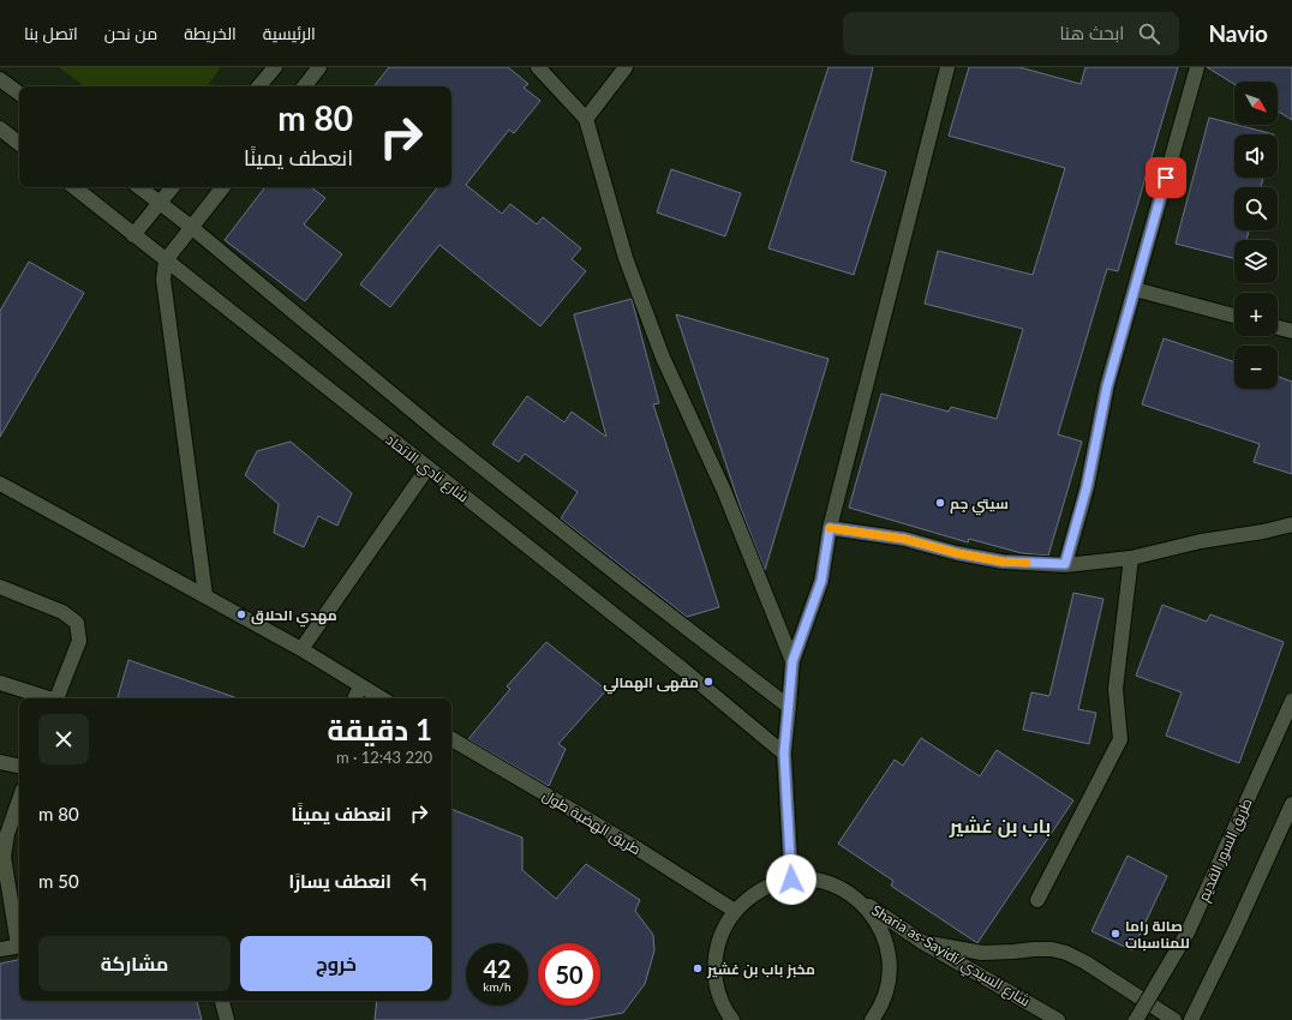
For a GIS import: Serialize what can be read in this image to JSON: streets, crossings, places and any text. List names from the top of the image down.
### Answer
{
  "streets": {
    "street": [
      "شارع نادي الاتحاد",
      "طريق الهضبة طول",
      "طريق السور القديم",
      "Sharia as-Sayidi/شارع السيدي"
    ]
  },
  "districts": ["باب بن غشير"],
  "places": [
    "سيتي جِم",
    "مهدي الحلاق",
    "مقهى الهمالي",
    "صالة راما للمناسبات",
    "مخبز باب بن غشير"
  ],
  "north": "bottom right",
  "page": {
    "header": "Navio",
    "search": "ابحث هنا",
    "nav": [
      "الرئيسية",
      "الخريطة",
      "من نحن",
      "اتصل بنا"
    ],
    "map_buttons": ["+", "−"],
    "turn": ["80 m", "انعطف يمينًا"],
    "heading": ["1 دقيقة", "220 m · 12:43"],
    "list": [
      {
        "name": "انعطف يمينًا",
        "value": "80 m"
      },
      {
        "name": "انعطف يسارًا",
        "value": "50 m"
      }
    ],
    "buttons": ["خروج", "مشاركة"],
    "speed": "42 km/h",
    "limit": "50"
  }
}
